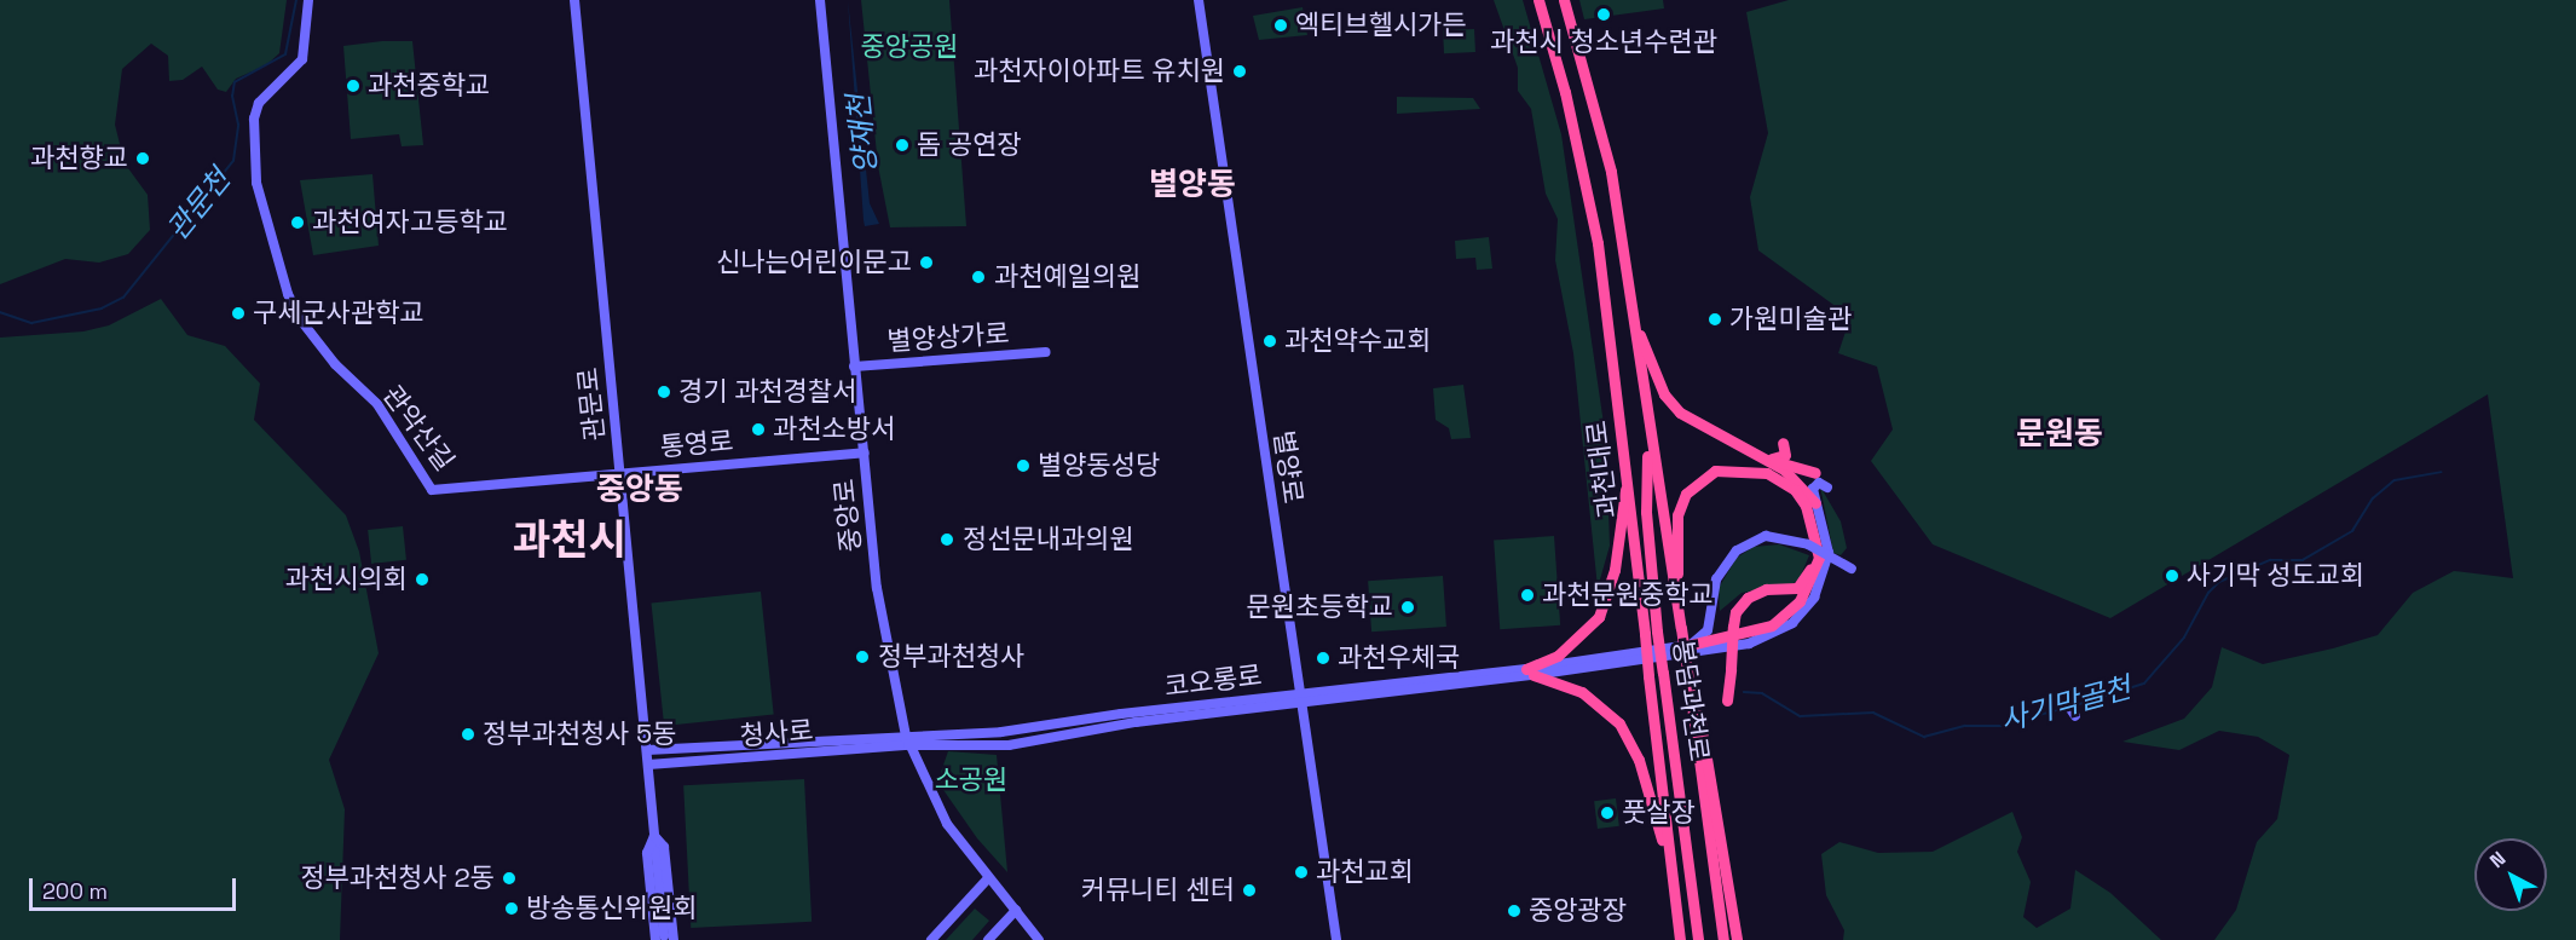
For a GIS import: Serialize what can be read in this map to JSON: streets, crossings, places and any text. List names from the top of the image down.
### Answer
{
  "streets": {
    "highway": ["과천대로", "봉담과천로"],
    "street": [
      "별양상가로",
      "관문로",
      "관악산길",
      "통영로",
      "별양로",
      "중앙로",
      "코오롱로",
      "청사로"
    ]
  },
  "crossings": [
    ["별양상가로", "중앙로"],
    ["관문로", "관악산길"],
    ["관문로", "통영로"],
    ["관문로", "청사로"],
    ["관악산길", "통영로"],
    ["통영로", "중앙로"],
    ["별양로", "코오롱로"],
    ["과천대로", "봉담과천로"],
    ["중앙로", "코오롱로"],
    ["중앙로", "청사로"],
    ["코오롱로", "청사로"]
  ],
  "districts": [
    "별양동",
    "문원동",
    "중앙동",
    "과천시"
  ],
  "water": ["양재천", "관문천", "사기막골천"],
  "parks": ["중앙공원", "소공원"],
  "places": [
    "과천시 청소년수련관",
    "엑티브헬시가든",
    "과천자이아파트 유치원",
    "과천중학교",
    "돔 공연장",
    "과천향교",
    "과천여자고등학교",
    "신나는어린이문고",
    "과천예일의원",
    "구세군사관학교",
    "가원미술관",
    "과천약수교회",
    "경기 과천경찰서",
    "과천소방서",
    "별양동성당",
    "정선문내과의원",
    "사기막 성도교회",
    "과천시의회",
    "과천문원중학교",
    "문원초등학교",
    "정부과천청사",
    "과천우체국",
    "정부과천청사 5동",
    "풋살장",
    "과천교회",
    "정부과천청사 2동",
    "커뮤니티 센터",
    "방송통신위원회",
    "중앙광장"
  ],
  "scale_bar": "200 m",
  "north": "top left"
}
